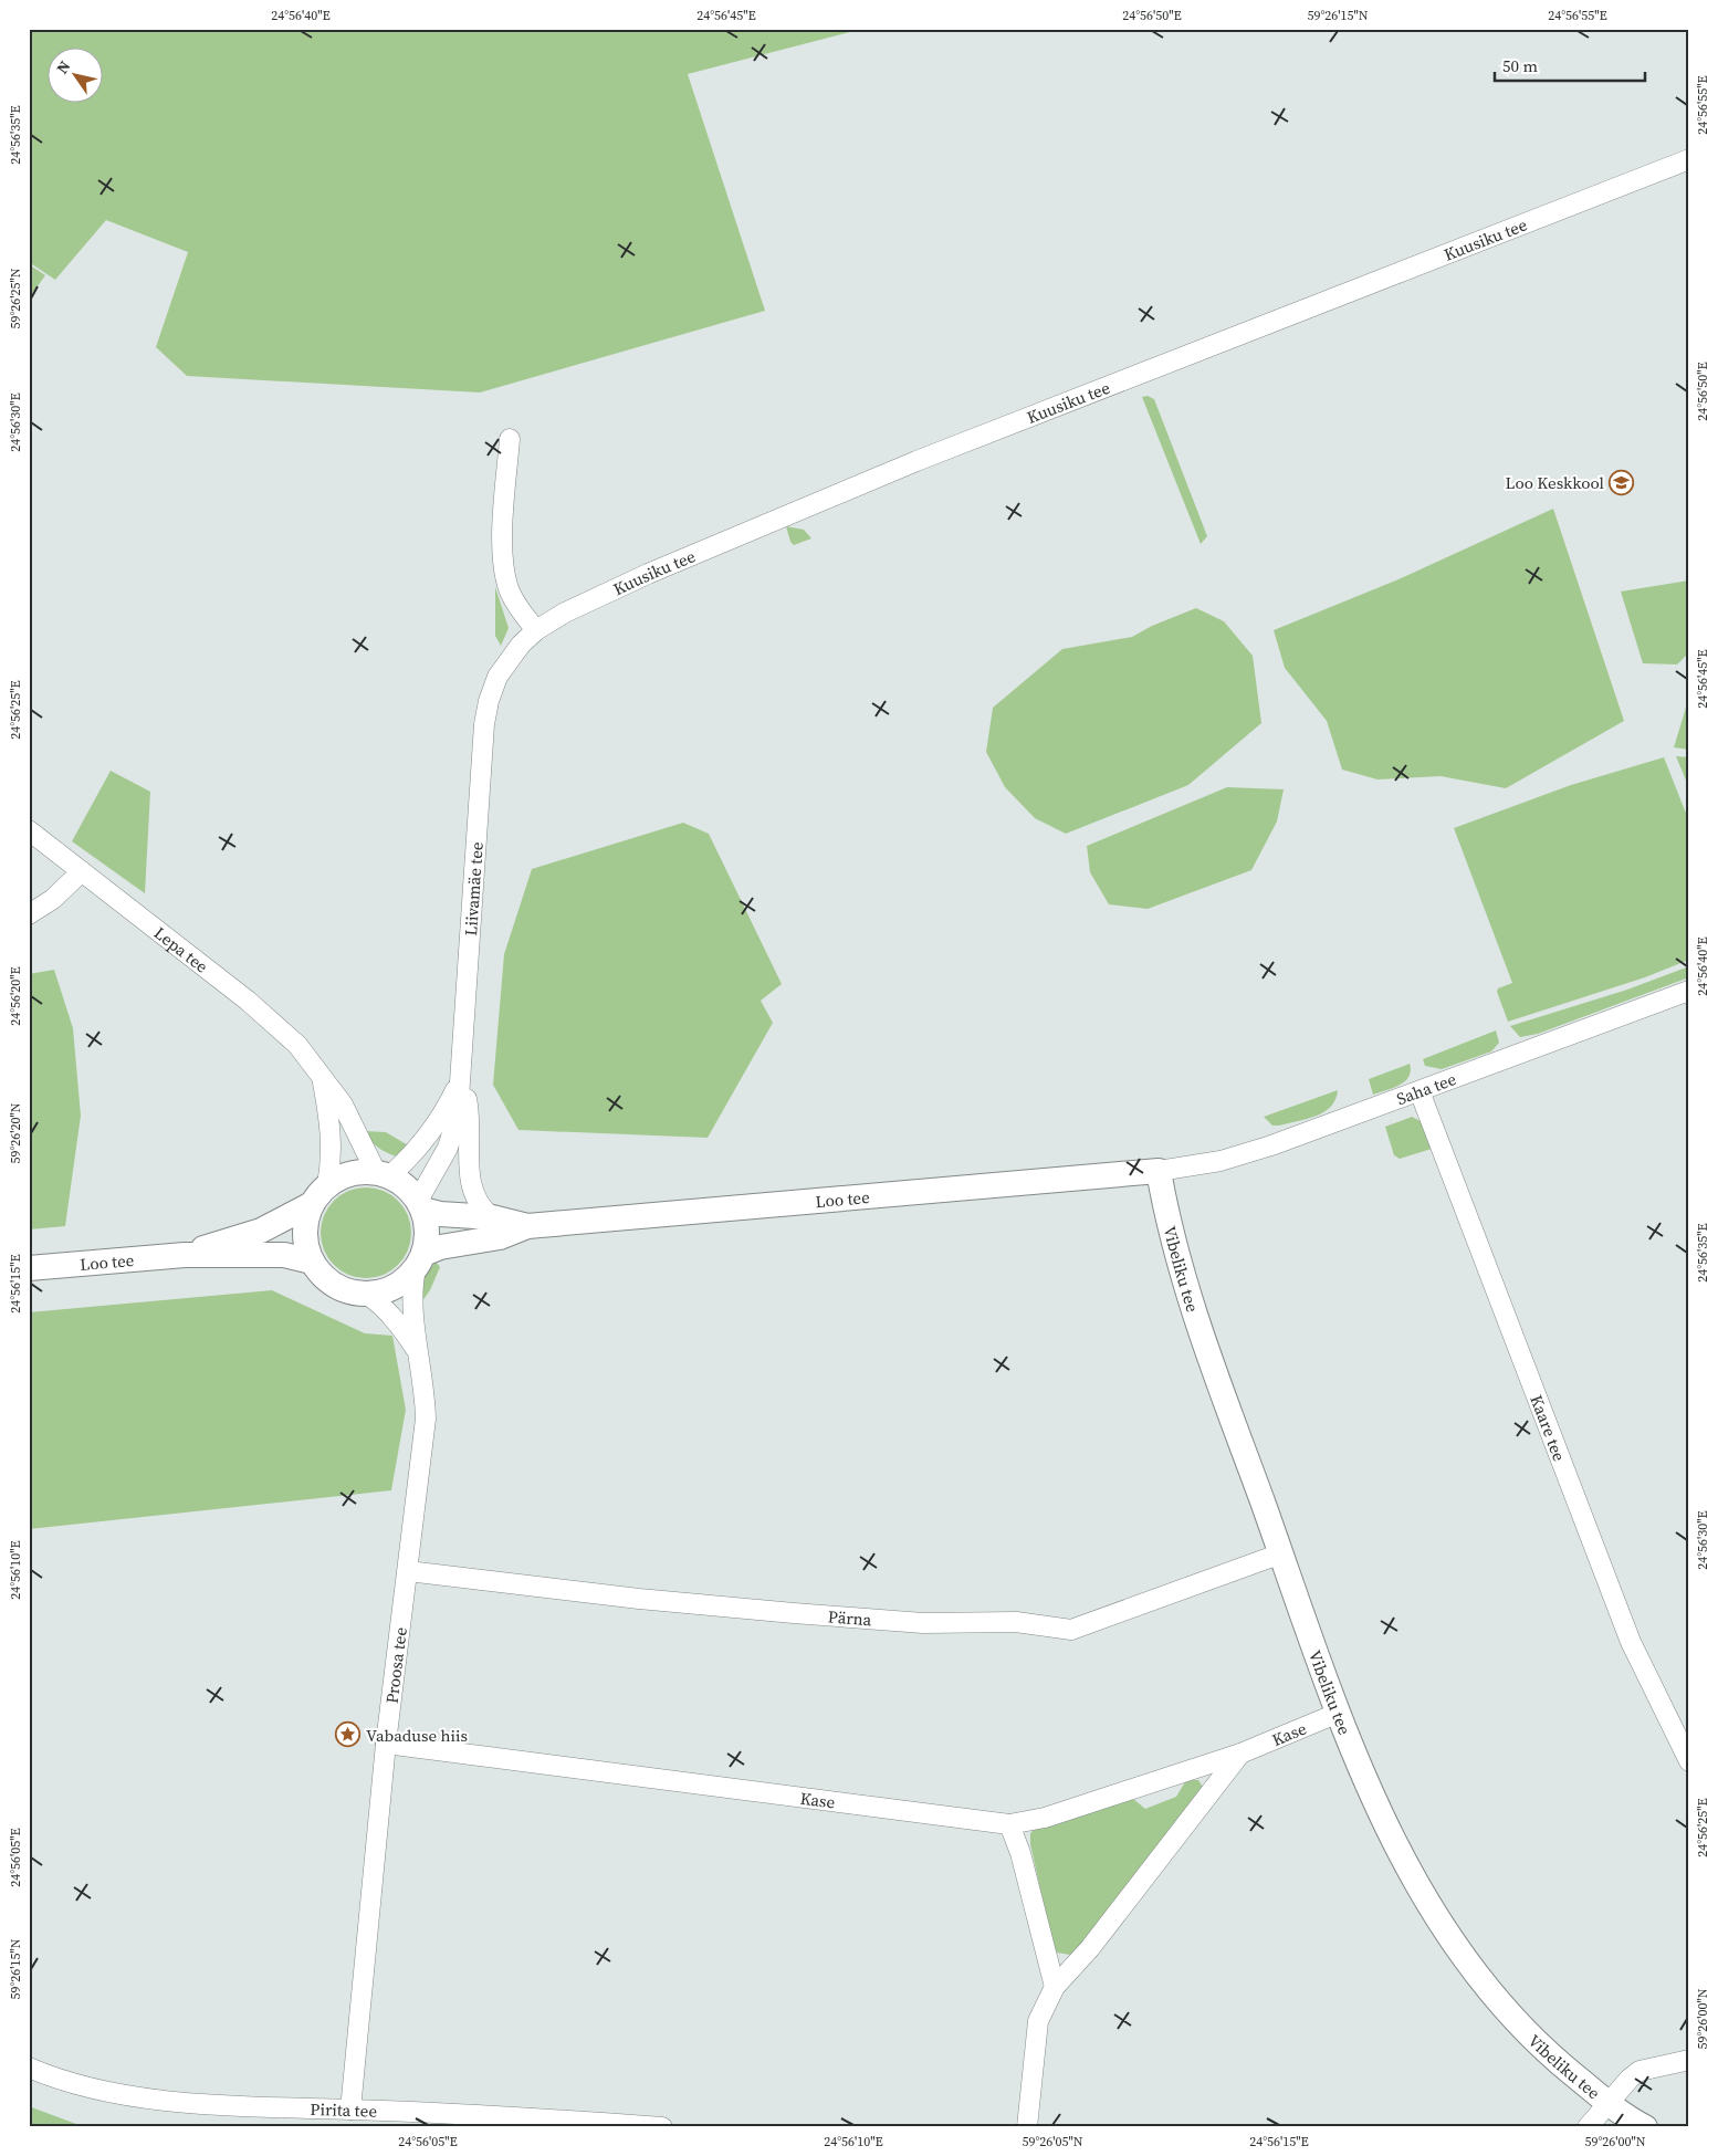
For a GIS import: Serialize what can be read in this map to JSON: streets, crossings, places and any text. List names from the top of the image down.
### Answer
{
  "streets": {
    "street": [
      "Kuusiku tee",
      "Liivamäe tee",
      "Lepa tee",
      "Saha tee",
      "Loo tee",
      "Vibeliku tee",
      "Kaare tee",
      "Pärna",
      "Proosa tee",
      "Kase",
      "Pirita tee"
    ]
  },
  "crossings": [
    ["Kuusiku tee", "Liivamäe tee"],
    ["Liivamäe tee", "Lepa tee"],
    ["Liivamäe tee", "Loo tee"],
    ["Liivamäe tee", "Proosa tee"],
    ["Lepa tee", "Loo tee"],
    ["Lepa tee", "Proosa tee"],
    ["Saha tee", "Loo tee"],
    ["Saha tee", "Vibeliku tee"],
    ["Saha tee", "Kaare tee"],
    ["Loo tee", "Vibeliku tee"],
    ["Loo tee", "Proosa tee"],
    ["Vibeliku tee", "Pärna"],
    ["Vibeliku tee", "Kase"],
    ["Pärna", "Proosa tee"],
    ["Proosa tee", "Kase"],
    ["Proosa tee", "Pirita tee"]
  ],
  "places": {
    "school or university": ["Loo Keskkool"],
    "place": ["Vabaduse hiis"]
  },
  "scale_bar": "50 m",
  "north": "top left",
  "coordinates": [
    "24°56'40\"E",
    "24°56'45\"E",
    "24°56'50\"E",
    "59°26'15\"N",
    "24°56'55\"E",
    "24°56'35\"E",
    "59°26'25\"N",
    "24°56'30\"E",
    "24°56'25\"E",
    "24°56'20\"E",
    "59°26'20\"N",
    "24°56'15\"E",
    "24°56'10\"E",
    "24°56'05\"E",
    "59°26'00\"N",
    "59°26'05\"N"
  ]
}
